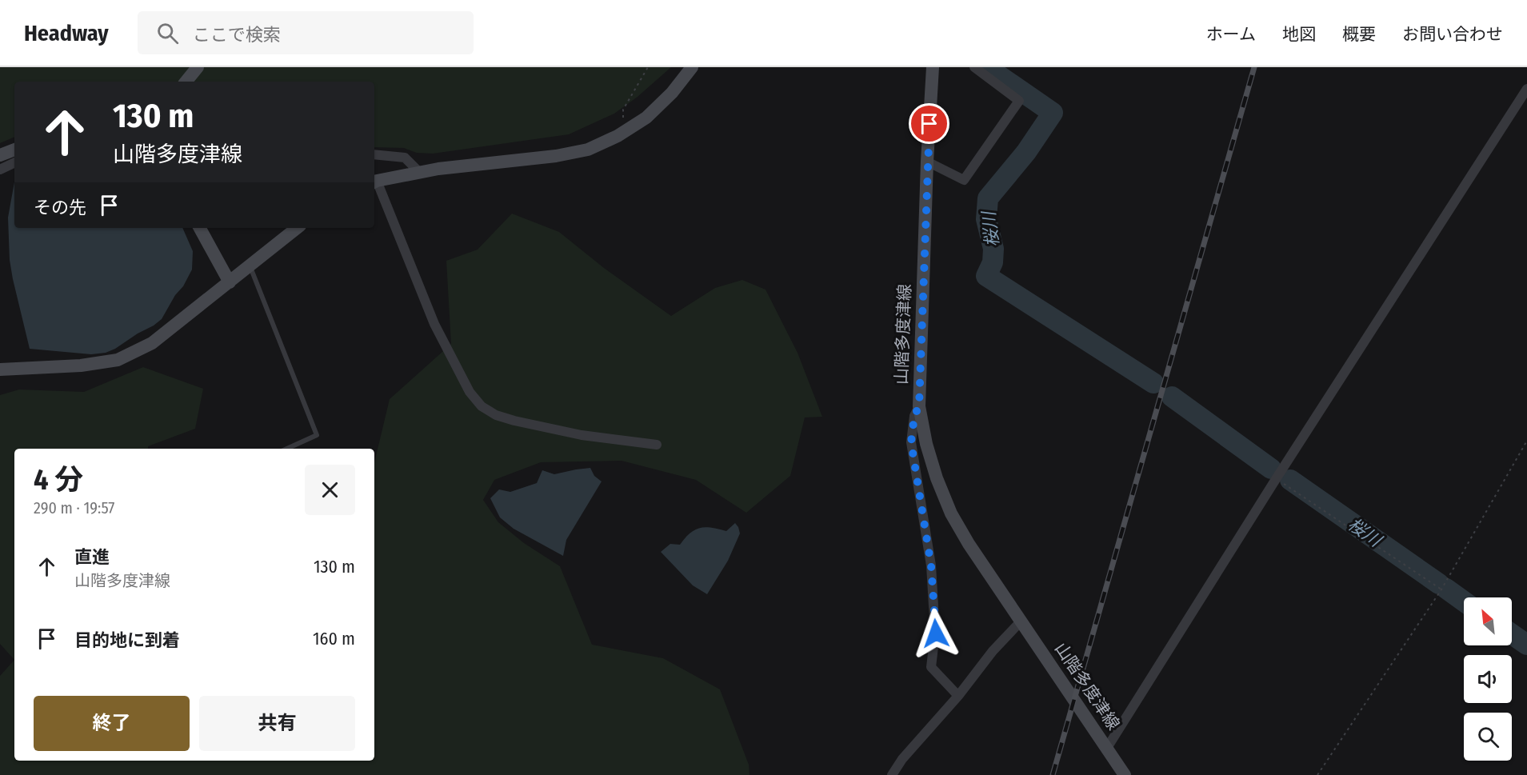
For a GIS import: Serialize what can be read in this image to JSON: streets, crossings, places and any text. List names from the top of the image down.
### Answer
{
  "streets": {
    "street": ["山階多度津線"]
  },
  "water": ["桜川"],
  "north": "top left",
  "page": {
    "header": "Headway",
    "search": "ここで検索",
    "nav": [
      "ホーム",
      "地図",
      "概要",
      "お問い合わせ"
    ],
    "turn": ["130 m", "山階多度津線"],
    "then": "その先",
    "heading": ["4 分", "290 m · 19:57"],
    "list": [
      {
        "name": "直進",
        "note": "山階多度津線",
        "value": "130 m"
      },
      {
        "name": "目的地に到着",
        "value": "160 m"
      }
    ],
    "buttons": ["終了", "共有"]
  }
}
